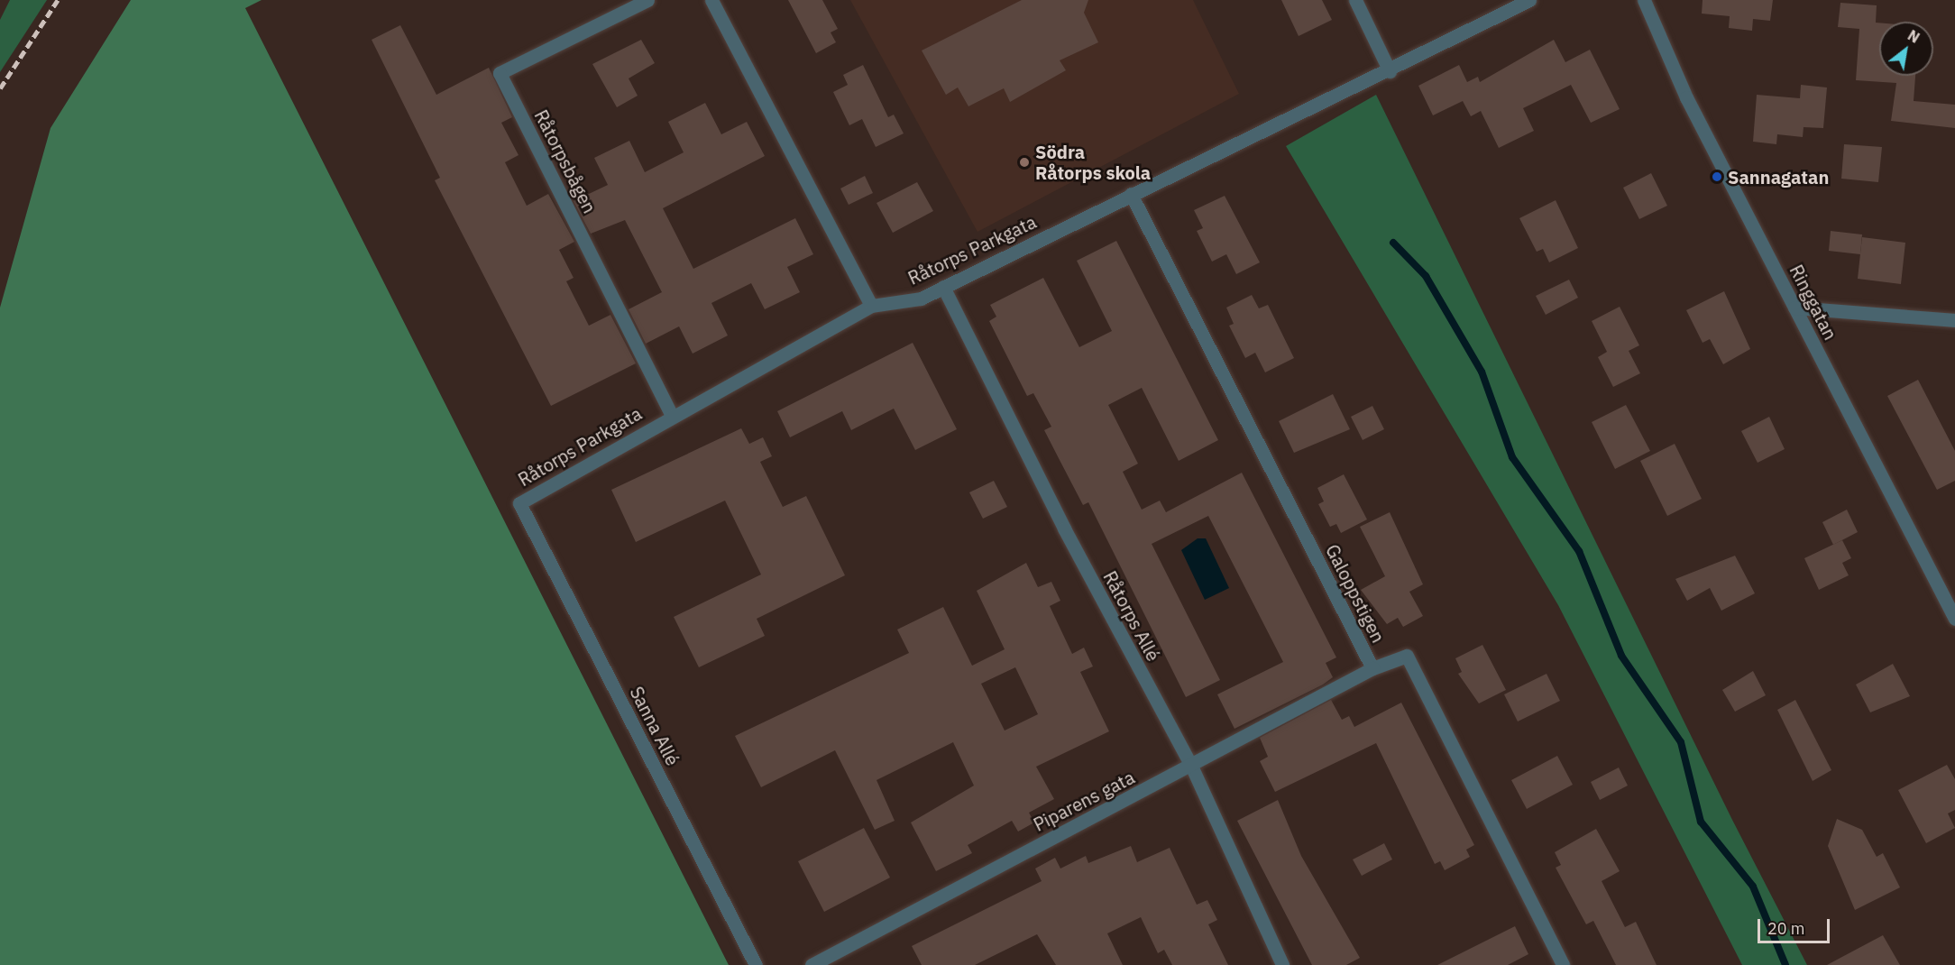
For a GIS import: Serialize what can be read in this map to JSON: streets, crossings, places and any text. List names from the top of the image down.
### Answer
{
  "streets": {
    "street": [
      "Råtorpsbågen",
      "Råtorps Parkgata",
      "Ringgatan",
      "Galoppstigen",
      "Råtorps Allé",
      "Sanna Allé",
      "Piparens gata"
    ]
  },
  "crossings": [
    ["Råtorpsbågen", "Råtorps Parkgata"],
    ["Råtorps Parkgata", "Galoppstigen"],
    ["Råtorps Parkgata", "Råtorps Allé"],
    ["Råtorps Parkgata", "Sanna Allé"],
    ["Galoppstigen", "Piparens gata"],
    ["Råtorps Allé", "Piparens gata"]
  ],
  "places": ["Södra Råtorps skola", "Sannagatan"],
  "scale_bar": "20 m",
  "north": "top right"
}
